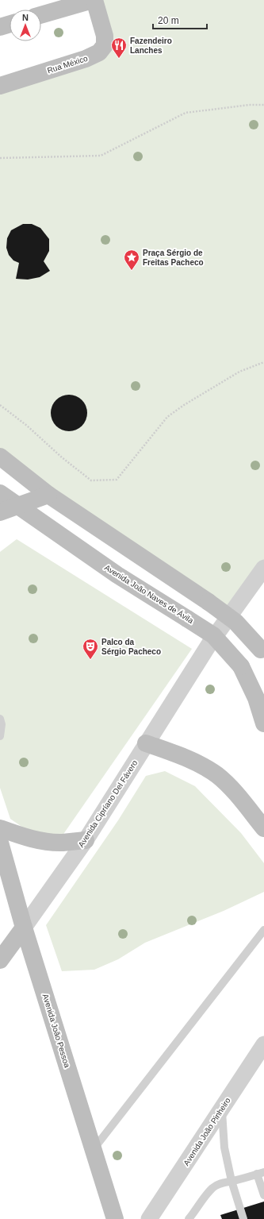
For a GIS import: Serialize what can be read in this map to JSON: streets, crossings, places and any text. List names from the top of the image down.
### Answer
{
  "streets": {
    "main road": [
      "Rua México",
      "Avenida João Naves de Ávila",
      "Avenida Cipríano Del Fávero",
      "Avenida João Pessoa"
    ],
    "street": ["Avenida João Pinheiro"]
  },
  "crossings": [
    ["Avenida Cipríano Del Fávero", "Avenida João Pessoa"]
  ],
  "places": {
    "restaurant": ["Fazendeiro Lanches"],
    "place": ["Praça Sérgio de Freitas Pacheco"],
    "theatre": ["Palco da Sérgio Pacheco"]
  },
  "scale_bar": "20 m",
  "north": "top"
}
